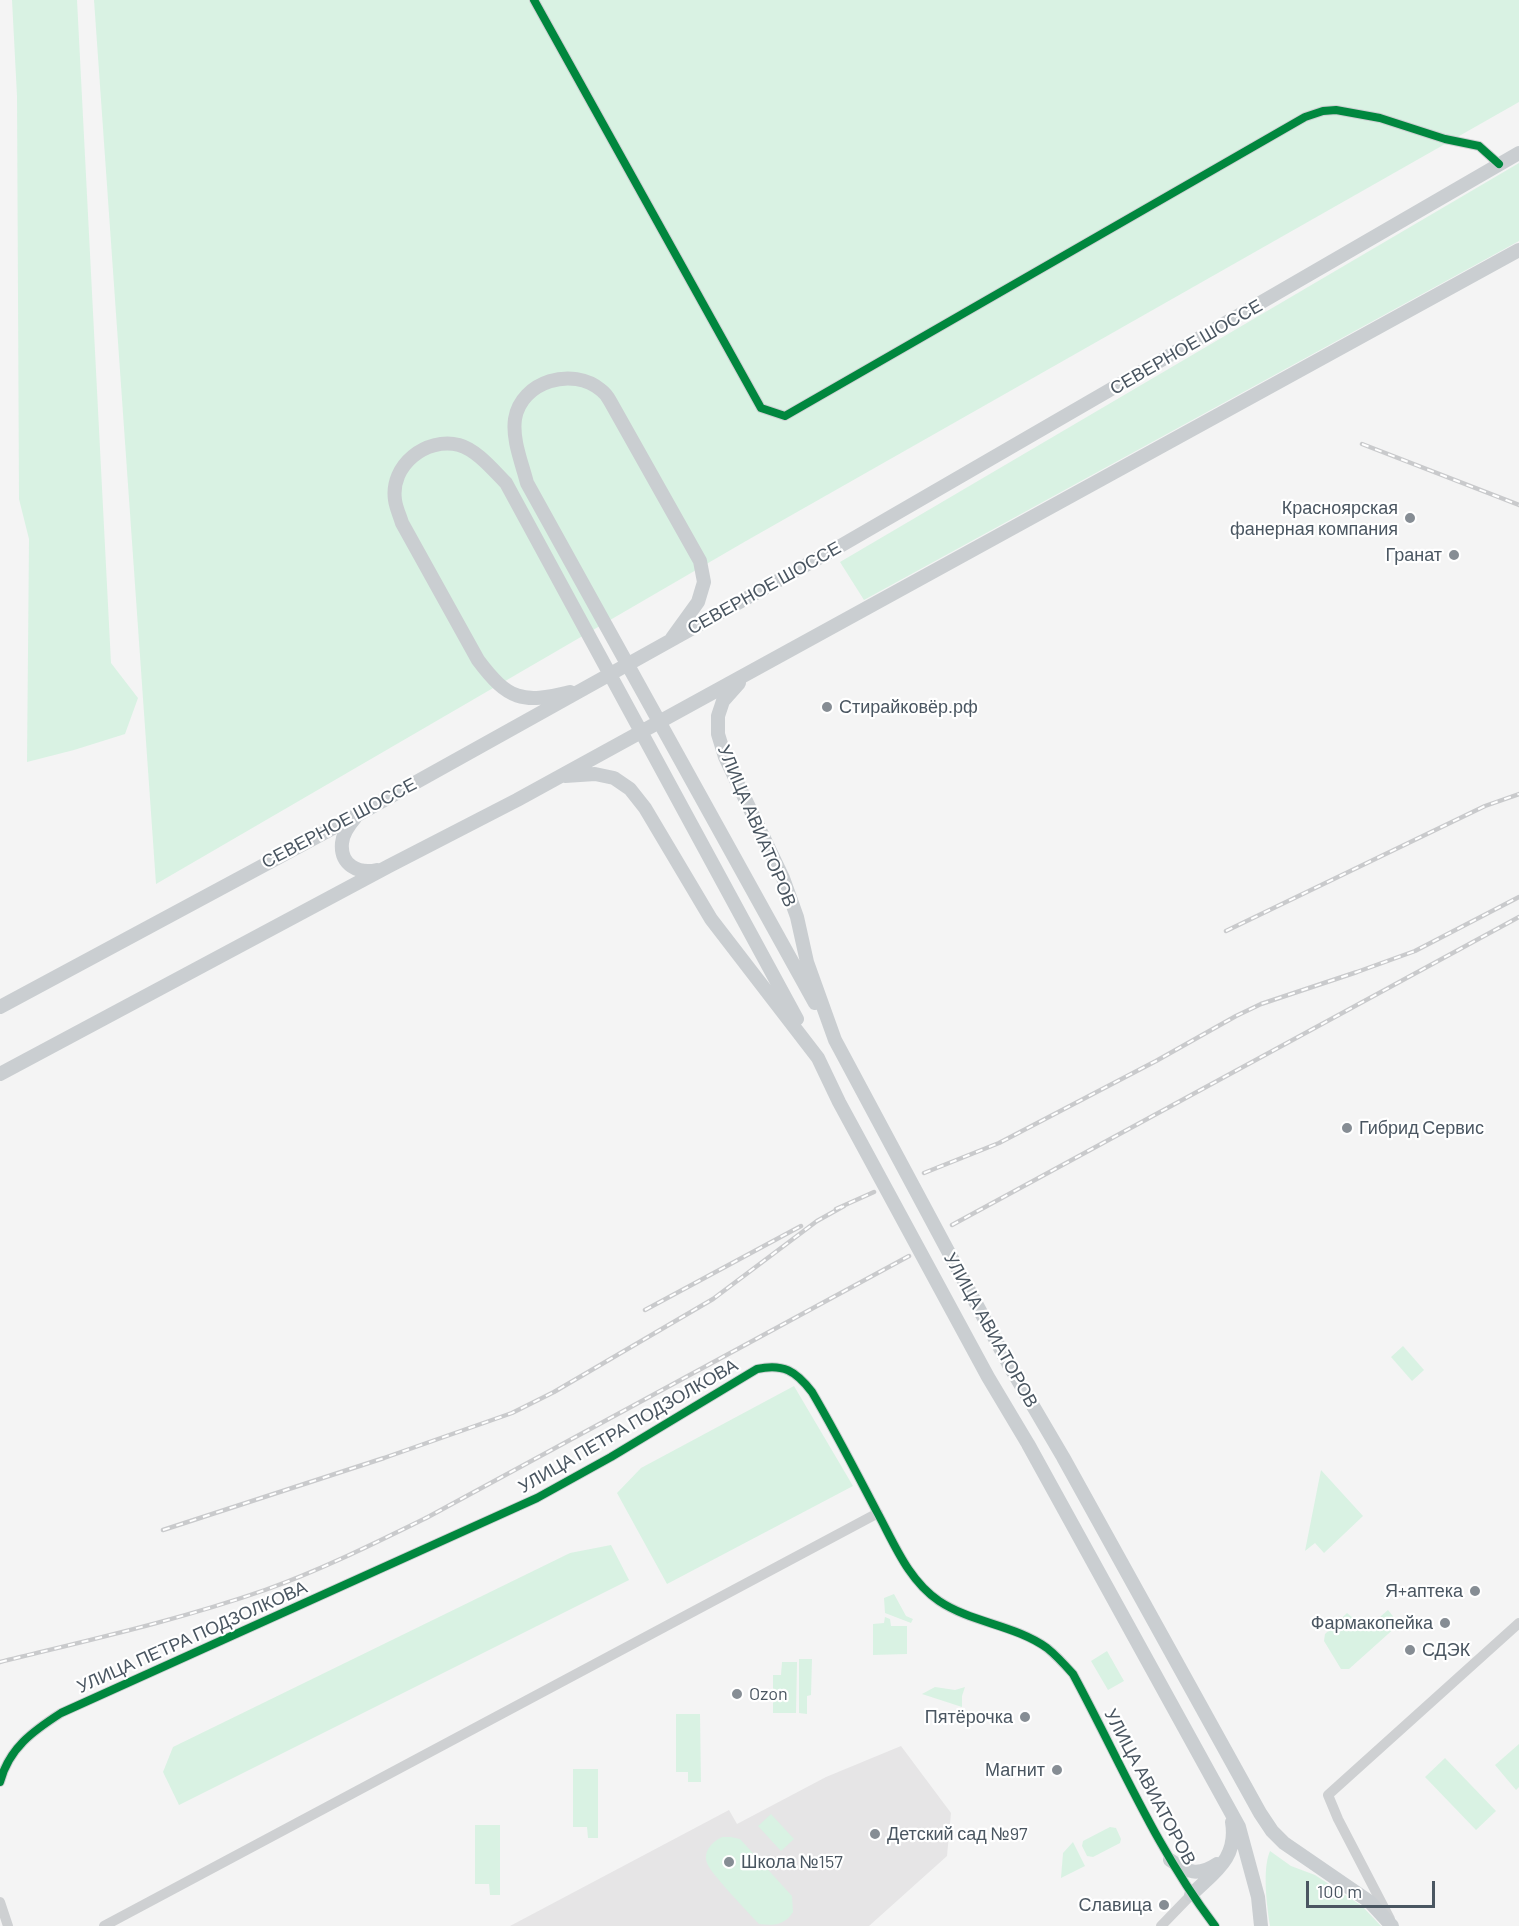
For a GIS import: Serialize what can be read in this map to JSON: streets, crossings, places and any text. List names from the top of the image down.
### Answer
{
  "streets": {
    "main road": ["СЕВЕРНОЕ ШОССЕ", "УЛИЦА АВИАТОРОВ"],
    "street": ["УЛИЦА ПЕТРА ПОДЗОЛКОВА"]
  },
  "crossings": [
    ["УЛИЦА АВИАТОРОВ", "УЛИЦА ПЕТРА ПОДЗОЛКОВА"]
  ],
  "places": [
    "Красноярская фанерная компания",
    "Гранат",
    "Стирайковёр.рф",
    "Гибрид Сервис",
    "Я+аптека",
    "Фармакопейка",
    "СДЭК",
    "Ozon",
    "Пятёрочка",
    "Магнит",
    "Детский сад №97",
    "Школа №157",
    "Славица"
  ],
  "scale_bar": "100 m"
}
